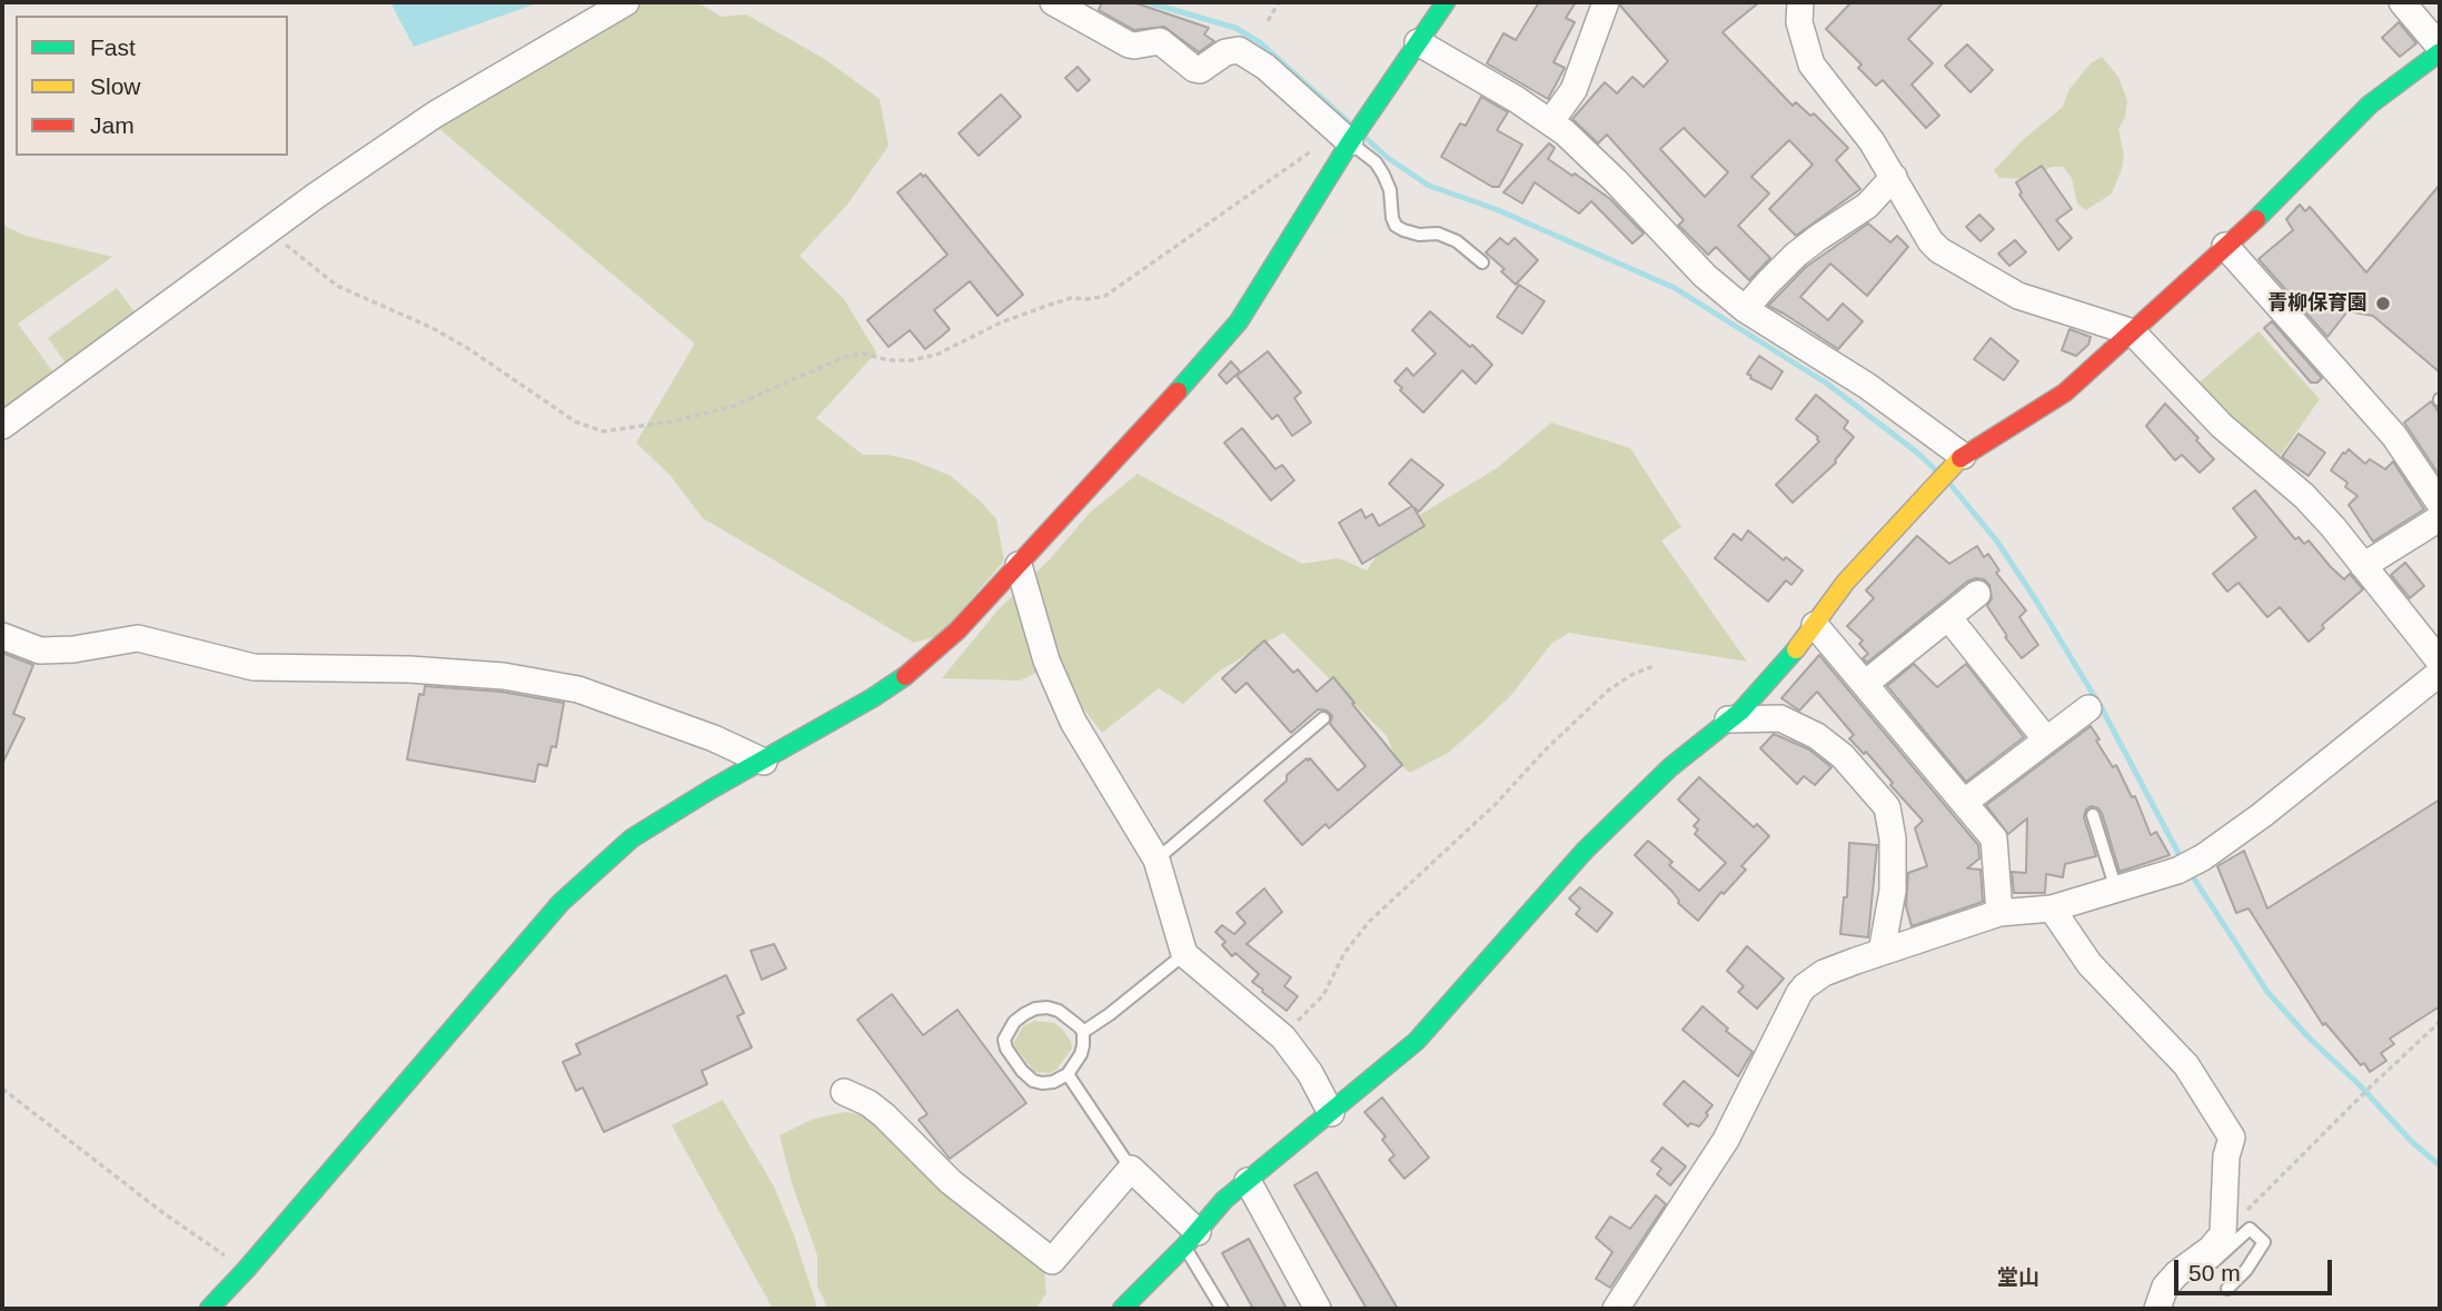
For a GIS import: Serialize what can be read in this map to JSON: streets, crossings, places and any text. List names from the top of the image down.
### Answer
{
  "districts": ["堂山"],
  "places": ["青柳保育園"],
  "legend": ["Fast", "Slow", "Jam"],
  "scale_bar": "50 m"
}
